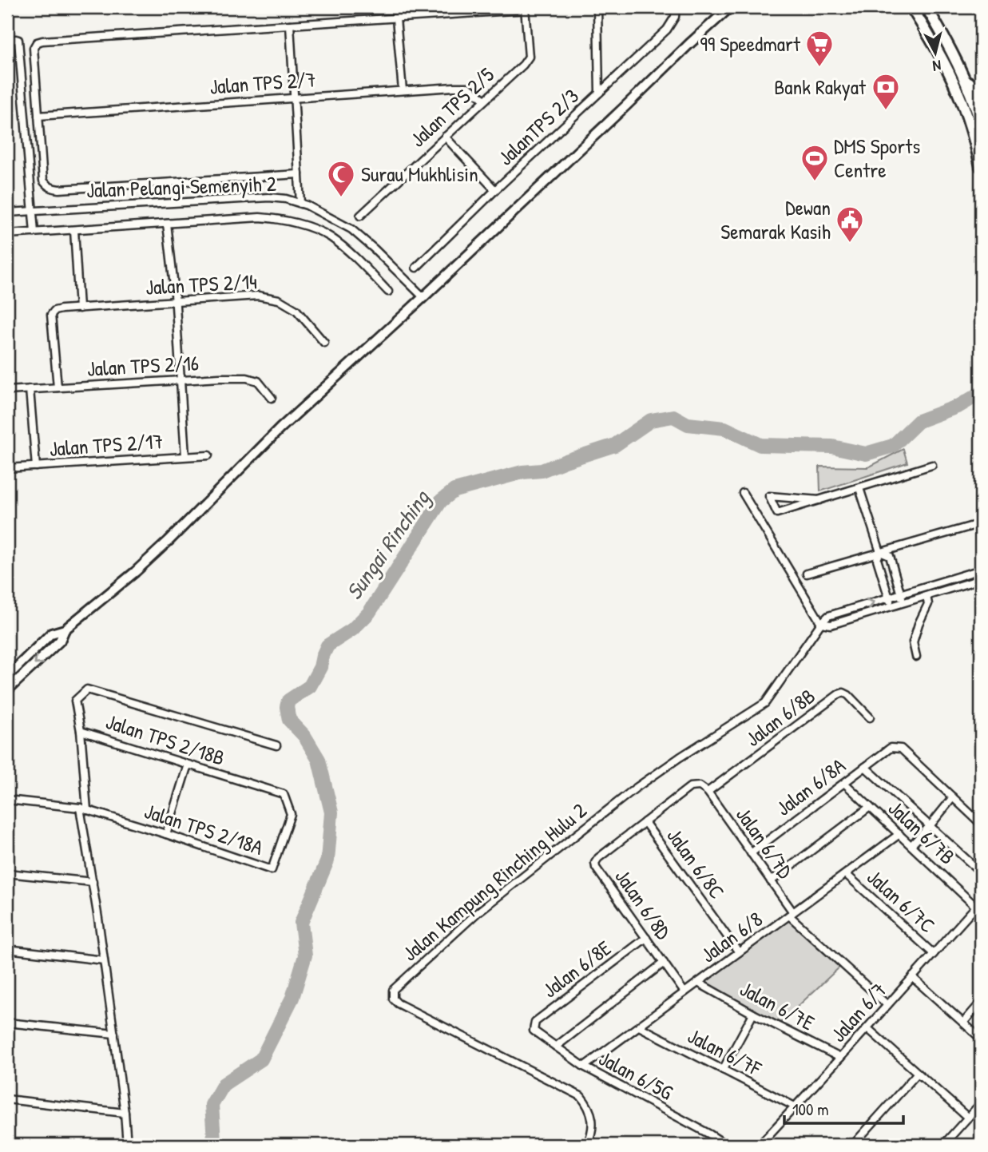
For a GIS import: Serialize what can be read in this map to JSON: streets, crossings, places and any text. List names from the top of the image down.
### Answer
{
  "streets": {
    "street": [
      "Jalan TPS 2/7",
      "Jalan TPS 2/5",
      "JalanTPS 2/3",
      "Jalan Pelangi Semenyih 2",
      "Jalan TPS 2/14",
      "Jalan TPS 2/16",
      "Jalan TPS 2/17",
      "Jalan 6/8B",
      "Jalan TPS 2/18B",
      "Jalan 6/8A",
      "Jalan TPS 2/18A",
      "Jalan 6/7B",
      "Jalan 6/7D",
      "Jalan 6/8C",
      "Jalan Kampung Rinching Hulu 2",
      "Jalan 6/7C",
      "Jalan 6/8D",
      "Jalan 6/8",
      "Jalan 6/8E",
      "Jalan 6/7E",
      "Jalan 6/7",
      "Jalan 6/7F",
      "Jalan 6/5G"
    ]
  },
  "crossings": [
    ["Jalan TPS 2/7", "Jalan TPS 2/5"],
    ["Jalan TPS 2/14", "Jalan TPS 2/16"],
    ["Jalan 6/8B", "Jalan 6/7D"],
    ["Jalan TPS 2/18B", "Jalan TPS 2/18A"],
    ["Jalan 6/8A", "Jalan 6/7B"],
    ["Jalan 6/8A", "Jalan 6/7D"],
    ["Jalan 6/7B", "Jalan 6/8"],
    ["Jalan 6/7B", "Jalan 6/7"],
    ["Jalan 6/7D", "Jalan 6/8"],
    ["Jalan 6/7D", "Jalan 6/7"],
    ["Jalan 6/8C", "Jalan 6/8D"],
    ["Jalan 6/8C", "Jalan 6/8"],
    ["Jalan 6/7C", "Jalan 6/8"],
    ["Jalan 6/7C", "Jalan 6/7"],
    ["Jalan 6/8D", "Jalan 6/8"],
    ["Jalan 6/8D", "Jalan 6/8E"],
    ["Jalan 6/8", "Jalan 6/7E"],
    ["Jalan 6/8", "Jalan 6/7F"],
    ["Jalan 6/8", "Jalan 6/5G"],
    ["Jalan 6/8E", "Jalan 6/5G"],
    ["Jalan 6/7E", "Jalan 6/7"],
    ["Jalan 6/7", "Jalan 6/7F"]
  ],
  "water": ["Sungai Rinching"],
  "places": {
    "supermarket": ["99 Speedmart"],
    "bank": ["Bank Rakyat"],
    "sports": ["DMS Sports Centre"],
    "mosque": ["Surau Mukhlisin"],
    "public building": ["Dewan Semarak Kasih"]
  },
  "scale_bar": "100 m",
  "north": "bottom"
}
